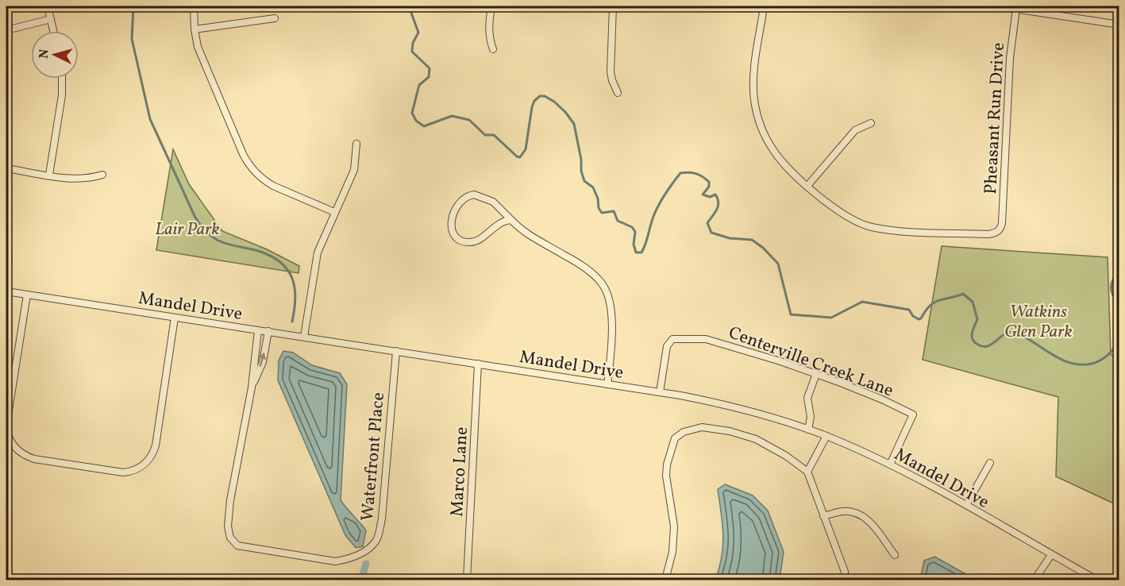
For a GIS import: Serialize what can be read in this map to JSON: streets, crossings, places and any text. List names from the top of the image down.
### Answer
{
  "streets": {
    "street": [
      "Pheasant Run Drive",
      "Mandel Drive",
      "Centerville Creek Lane",
      "Waterfront Place",
      "Marco Lane"
    ]
  },
  "crossings": [
    ["Mandel Drive", "Centerville Creek Lane"],
    ["Mandel Drive", "Waterfront Place"],
    ["Mandel Drive", "Marco Lane"]
  ],
  "parks": ["Lair Park", "Watkins Glen Park"],
  "north": "left"
}
